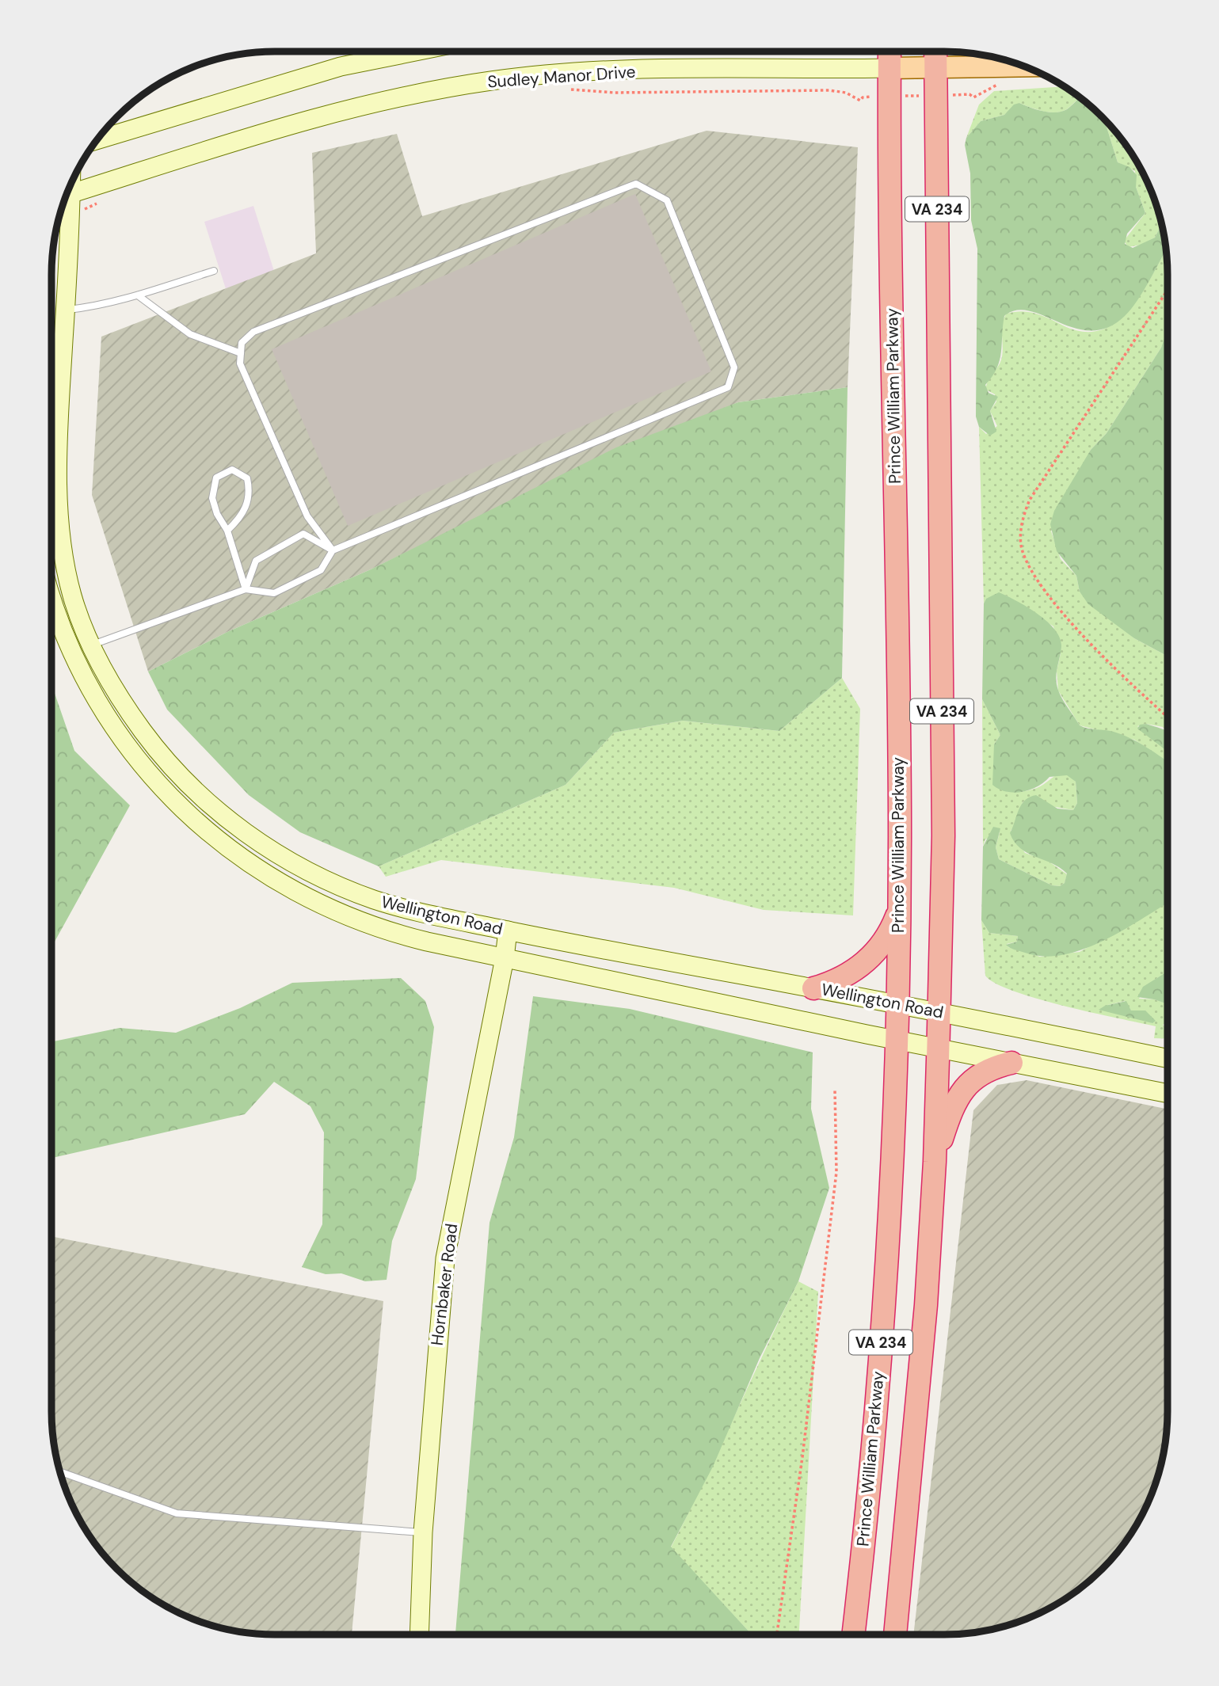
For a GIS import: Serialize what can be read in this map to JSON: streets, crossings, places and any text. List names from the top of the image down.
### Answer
{
  "streets": {
    "highway": ["VA 234", "Prince William Parkway"],
    "main road": ["Sudley Manor Drive", "Wellington Road", "Hornbaker Road"]
  },
  "crossings": [
    ["Sudley Manor Drive", "VA 234"],
    ["Sudley Manor Drive", "Prince William Parkway"],
    ["VA 234", "Wellington Road"],
    ["Prince William Parkway", "Wellington Road"],
    ["Wellington Road", "Hornbaker Road"]
  ]
}
